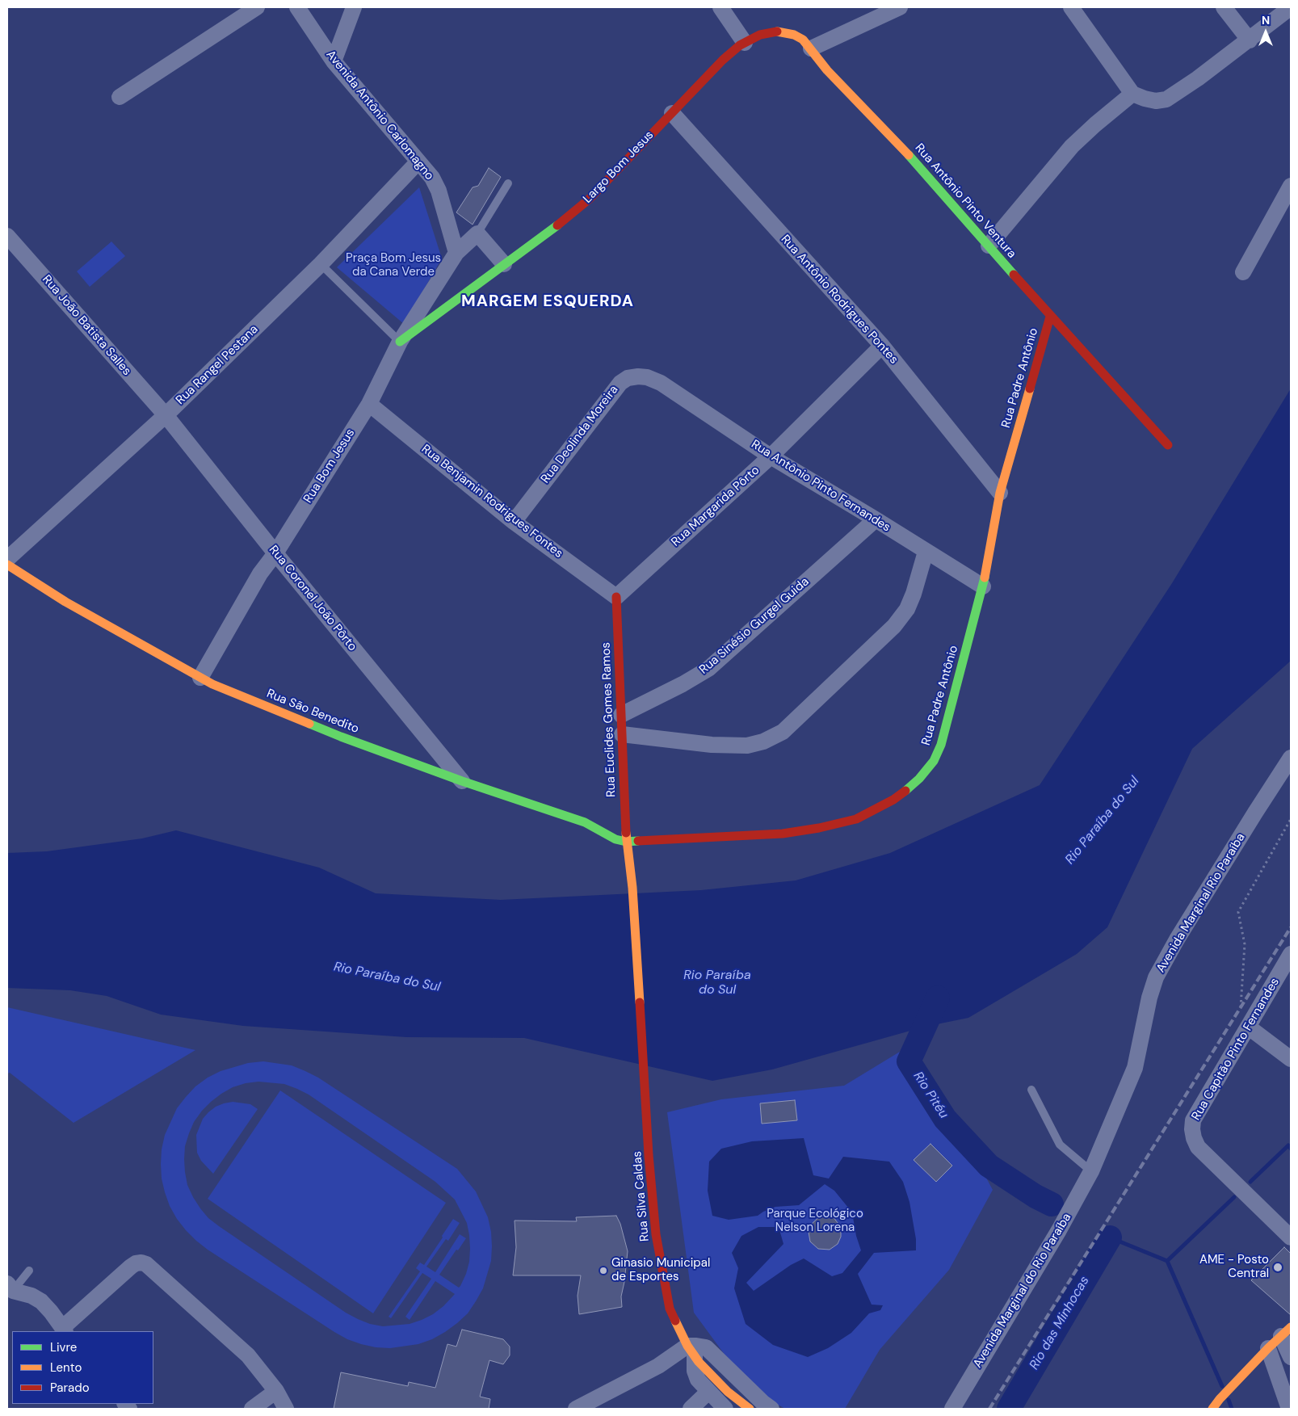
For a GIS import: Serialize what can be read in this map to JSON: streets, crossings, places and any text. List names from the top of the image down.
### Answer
{
  "streets": {
    "street": [
      "Avenida Antônio Carlomagno",
      "Largo Bom Jesus",
      "Rua Antônio Pinto Ventura",
      "Rua Antônio Rodrigues Pontes",
      "Rua João Batista Salles",
      "Rua Rangel Pestana",
      "Rua Padre Antônio",
      "Rua Deolinda Moreira",
      "Rua Bom Jesus",
      "Rua Antônio Pinto Fernandes",
      "Rua Benjamin Rodrigues Fontes",
      "Rua Margarida Pôrto",
      "Rua Coronel João Pôrto",
      "Rua Sinésio Gurgel Guida",
      "Rua São Benedito",
      "Rua Euclides Gomes Ramos",
      "Avenida Marginal Rio Paraíba",
      "Rua Capitão Pinto Fernandes",
      "Rua Silva Caldas",
      "Avenida Marginal do Rio Paraíba"
    ]
  },
  "crossings": [
    ["Avenida Antônio Carlomagno", "Rua Rangel Pestana"],
    ["Avenida Antônio Carlomagno", "Rua Bom Jesus"],
    ["Largo Bom Jesus", "Rua Antônio Pinto Ventura"],
    ["Largo Bom Jesus", "Rua Antônio Rodrigues Pontes"],
    ["Largo Bom Jesus", "Rua Bom Jesus"],
    ["Rua Antônio Pinto Ventura", "Rua Padre Antônio"],
    ["Rua Antônio Rodrigues Pontes", "Rua Padre Antônio"],
    ["Rua Antônio Rodrigues Pontes", "Rua Margarida Pôrto"],
    ["Rua João Batista Salles", "Rua Rangel Pestana"],
    ["Rua João Batista Salles", "Rua Coronel João Pôrto"],
    ["Rua Rangel Pestana", "Rua Coronel João Pôrto"],
    ["Rua Padre Antônio", "Rua Antônio Pinto Fernandes"],
    ["Rua Padre Antônio", "Rua São Benedito"],
    ["Rua Padre Antônio", "Rua Euclides Gomes Ramos"],
    ["Rua Deolinda Moreira", "Rua Antônio Pinto Fernandes"],
    ["Rua Deolinda Moreira", "Rua Benjamin Rodrigues Fontes"],
    ["Rua Bom Jesus", "Rua Benjamin Rodrigues Fontes"],
    ["Rua Bom Jesus", "Rua Coronel João Pôrto"],
    ["Rua Bom Jesus", "Rua São Benedito"],
    ["Rua Antônio Pinto Fernandes", "Rua Margarida Pôrto"],
    ["Rua Antônio Pinto Fernandes", "Rua Sinésio Gurgel Guida"],
    ["Rua Benjamin Rodrigues Fontes", "Rua Margarida Pôrto"],
    ["Rua Benjamin Rodrigues Fontes", "Rua Euclides Gomes Ramos"],
    ["Rua Margarida Pôrto", "Rua Euclides Gomes Ramos"],
    ["Rua Coronel João Pôrto", "Rua São Benedito"],
    ["Rua Sinésio Gurgel Guida", "Rua Euclides Gomes Ramos"],
    ["Rua São Benedito", "Rua Euclides Gomes Ramos"],
    ["Rua Euclides Gomes Ramos", "Rua Silva Caldas"],
    ["Avenida Marginal Rio Paraíba", "Avenida Marginal do Rio Paraíba"]
  ],
  "districts": ["MARGEM ESQUERDA"],
  "water": ["Rio Paraíba do Sul", "Rio Pitéu", "Rio das Minhocas"],
  "parks": ["Praça Bom Jesus da Cana Verde", "Parque Ecológico Nelson Lorena"],
  "places": ["AME - Posto Central", "Ginasio Municipal de Esportes"],
  "legend": ["Livre", "Lento", "Parado"],
  "north": "top"
}
